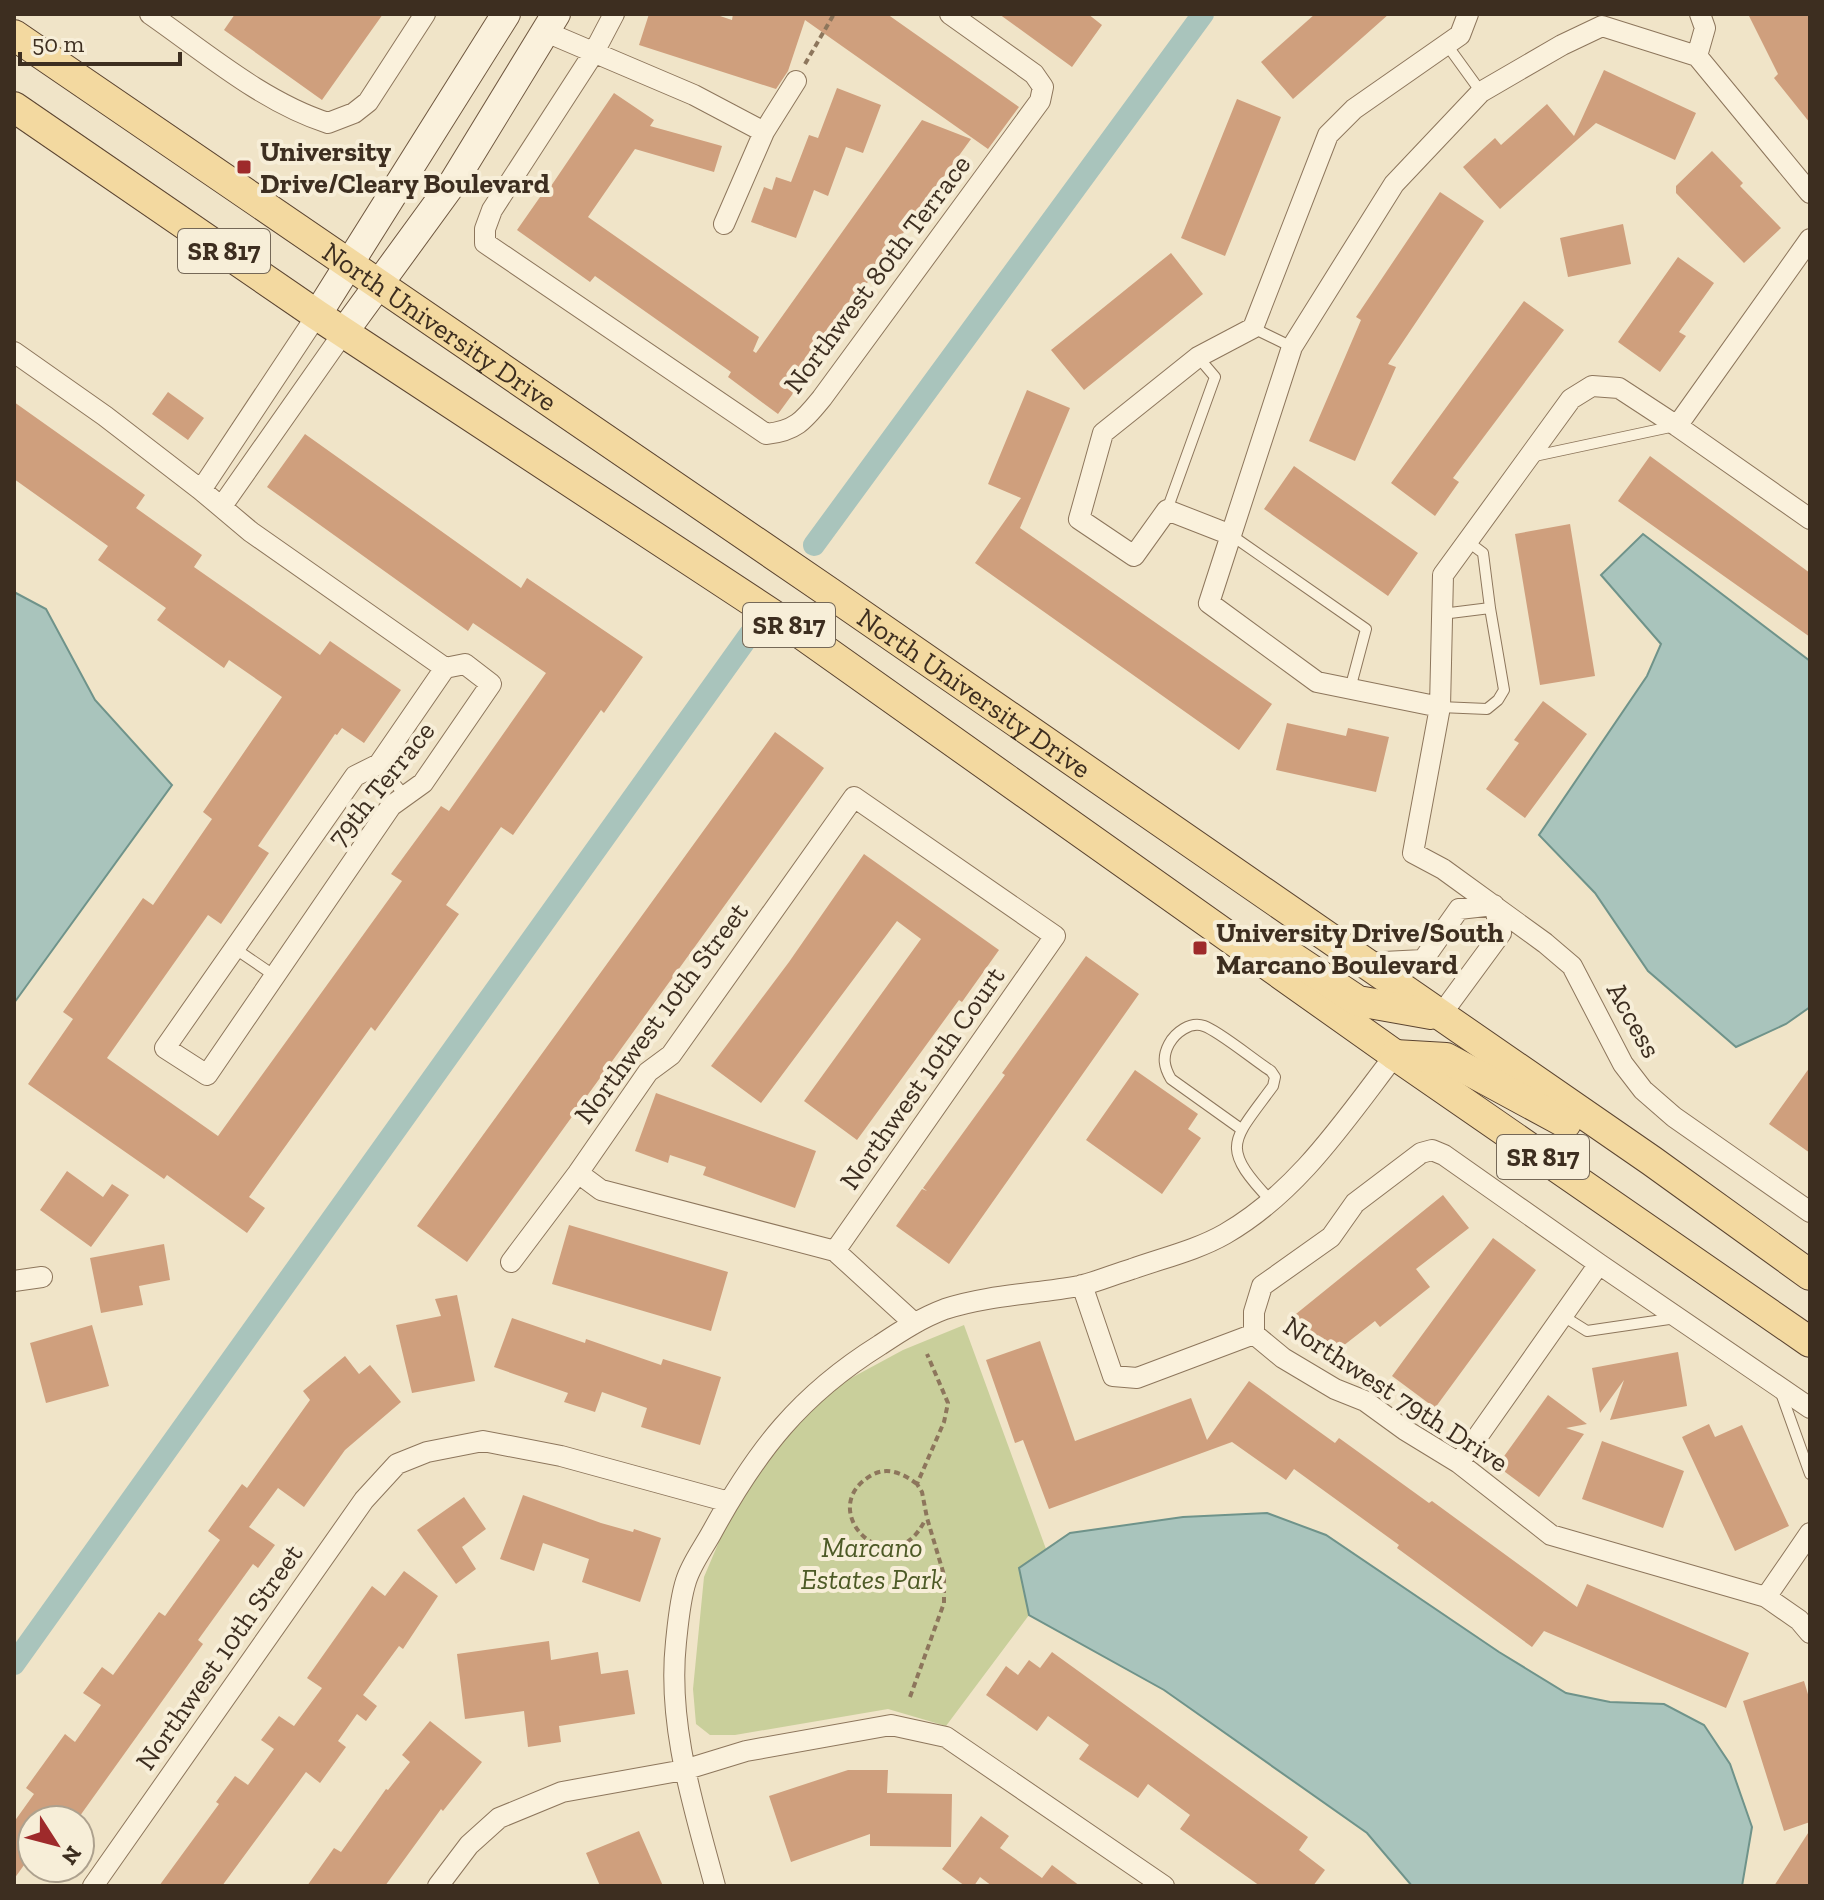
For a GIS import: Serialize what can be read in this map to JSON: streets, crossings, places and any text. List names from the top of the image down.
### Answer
{
  "streets": {
    "main road": ["SR 817", "North University Drive"],
    "street": [
      "Northwest 80th Terrace",
      "79th Terrace",
      "Northwest 10th Street",
      "Access",
      "Northwest 10th Court",
      "Northwest 79th Drive"
    ]
  },
  "crossings": [
    ["Northwest 10th Street", "Northwest 10th Court"]
  ],
  "parks": ["Marcano Estates Park"],
  "places": {
    "transit": ["University Drive/Cleary Boulevard", "University Drive/South Marcano Boulevard"]
  },
  "scale_bar": "50 m",
  "north": "bottom right"
}
